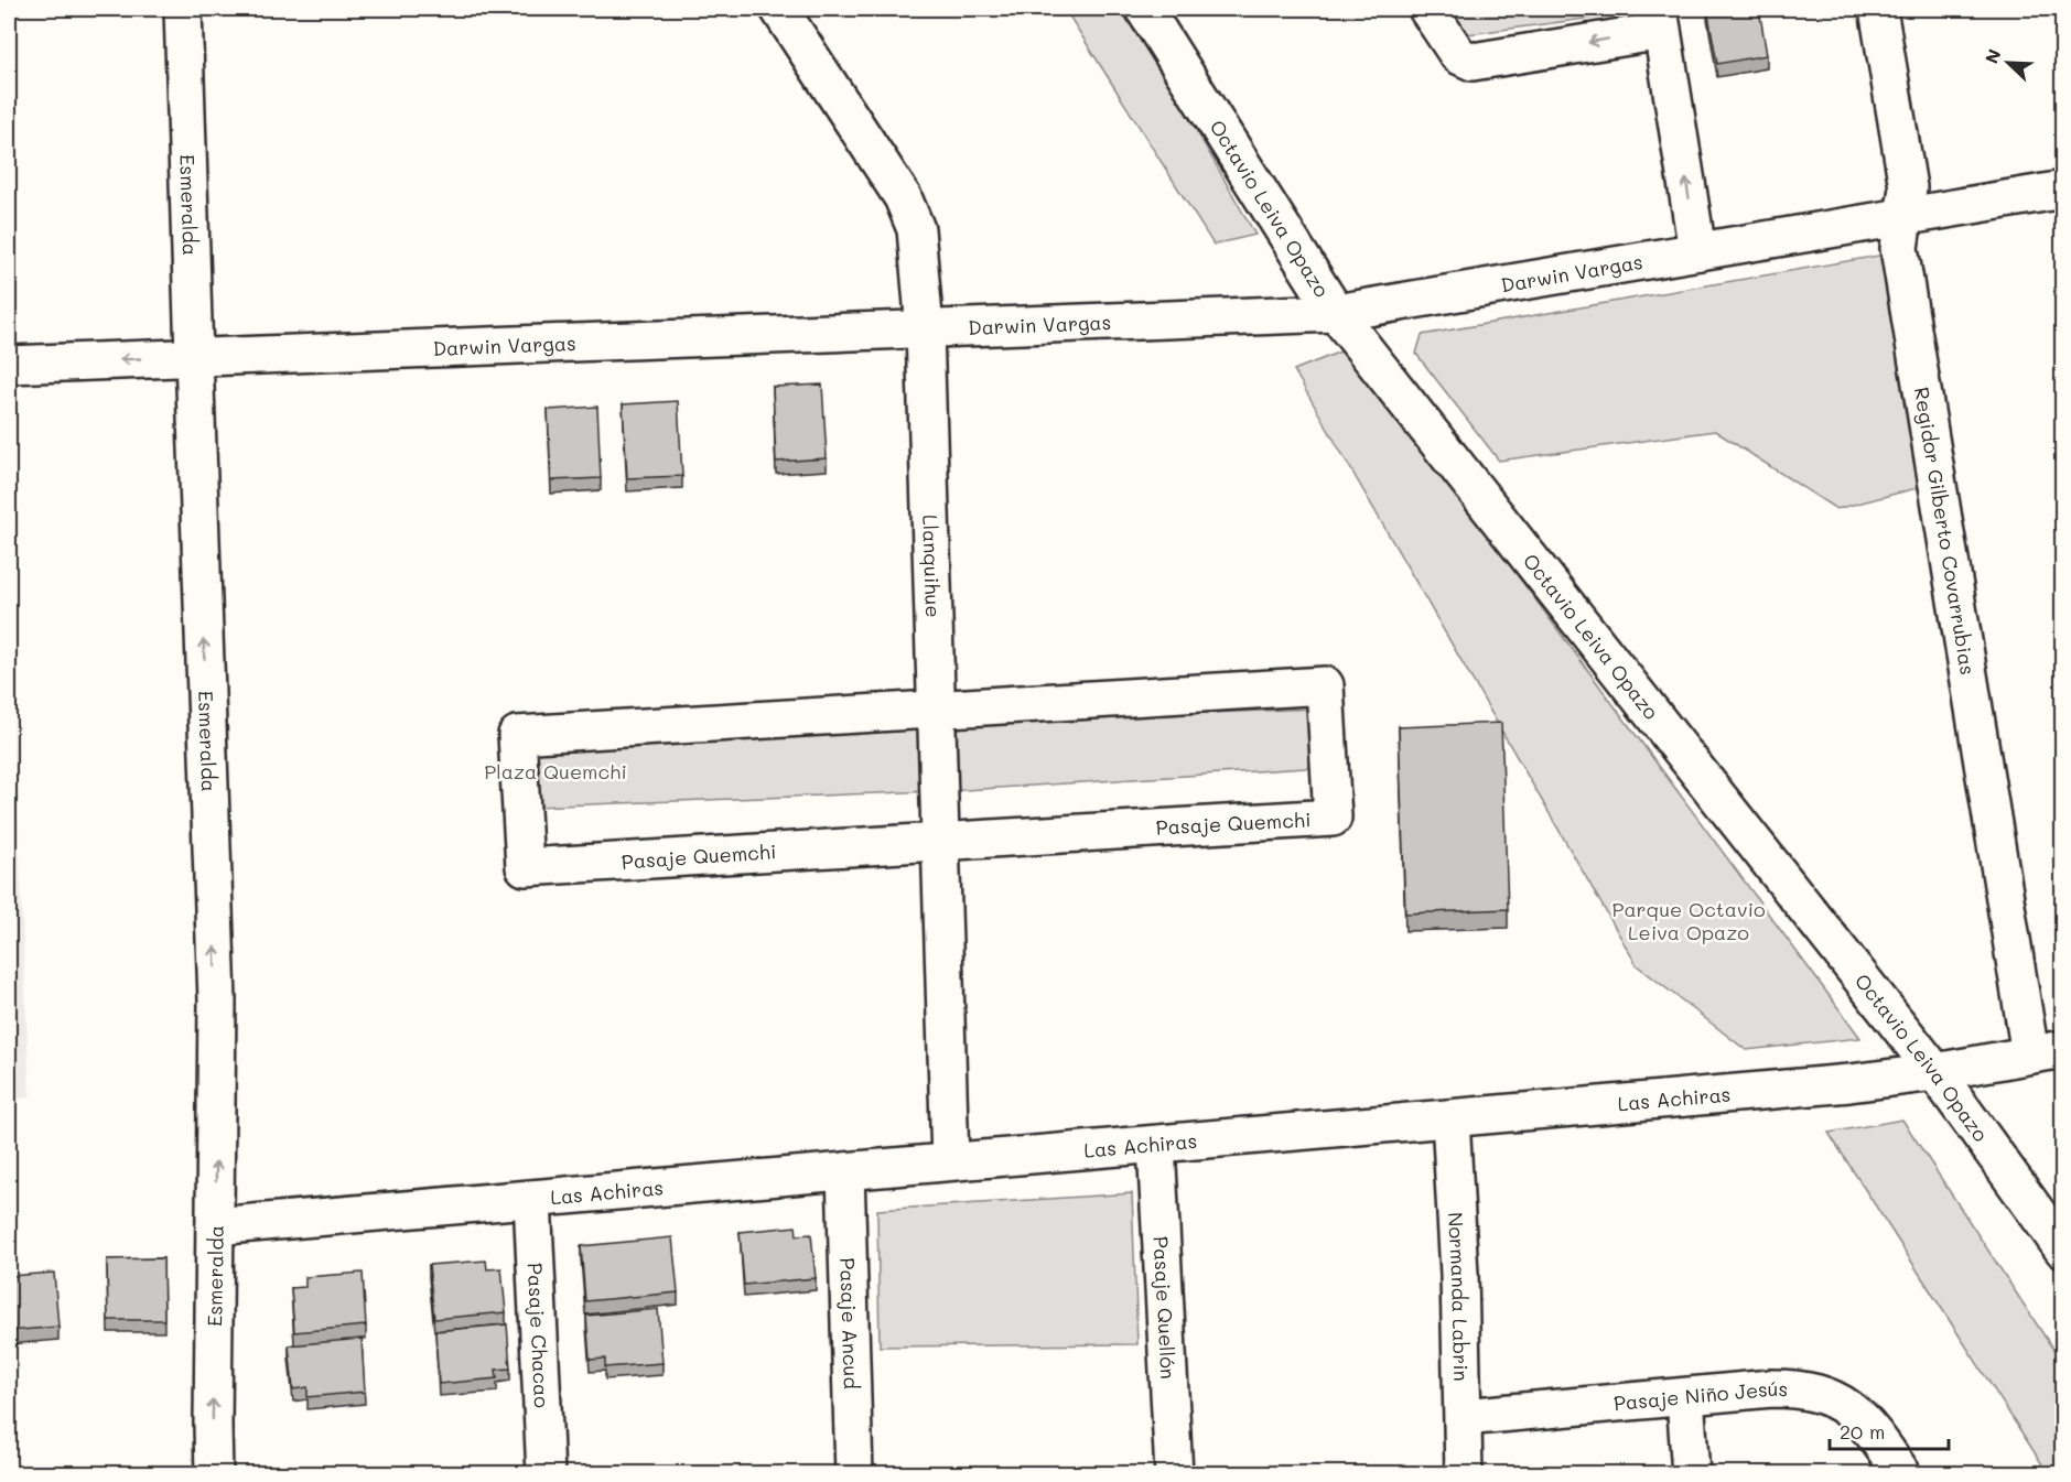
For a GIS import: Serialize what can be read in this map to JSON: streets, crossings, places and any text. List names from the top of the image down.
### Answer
{
  "streets": {
    "street": [
      "Esmeralda",
      "Octavio Leiva Opazo",
      "Darwin Vargas",
      "Regidor Gilberto Covarrubias",
      "Llanquihue",
      "Pasaje Quemchi",
      "Las Achiras",
      "Normanda Labrin",
      "Pasaje Quellón",
      "Pasaje Ancud",
      "Pasaje Chacao",
      "Pasaje Niño Jesús"
    ]
  },
  "crossings": [
    ["Esmeralda", "Darwin Vargas"],
    ["Esmeralda", "Las Achiras"],
    ["Octavio Leiva Opazo", "Darwin Vargas"],
    ["Octavio Leiva Opazo", "Las Achiras"],
    ["Darwin Vargas", "Regidor Gilberto Covarrubias"],
    ["Darwin Vargas", "Llanquihue"],
    ["Regidor Gilberto Covarrubias", "Las Achiras"],
    ["Llanquihue", "Pasaje Quemchi"],
    ["Llanquihue", "Las Achiras"],
    ["Las Achiras", "Normanda Labrin"],
    ["Las Achiras", "Pasaje Quellón"],
    ["Las Achiras", "Pasaje Ancud"],
    ["Las Achiras", "Pasaje Chacao"],
    ["Normanda Labrin", "Pasaje Niño Jesús"]
  ],
  "one_way": ["Esmeralda"],
  "parks": ["Plaza Quemchi", "Parque Octavio Leiva Opazo"],
  "scale_bar": "20 m",
  "north": "top left"
}
